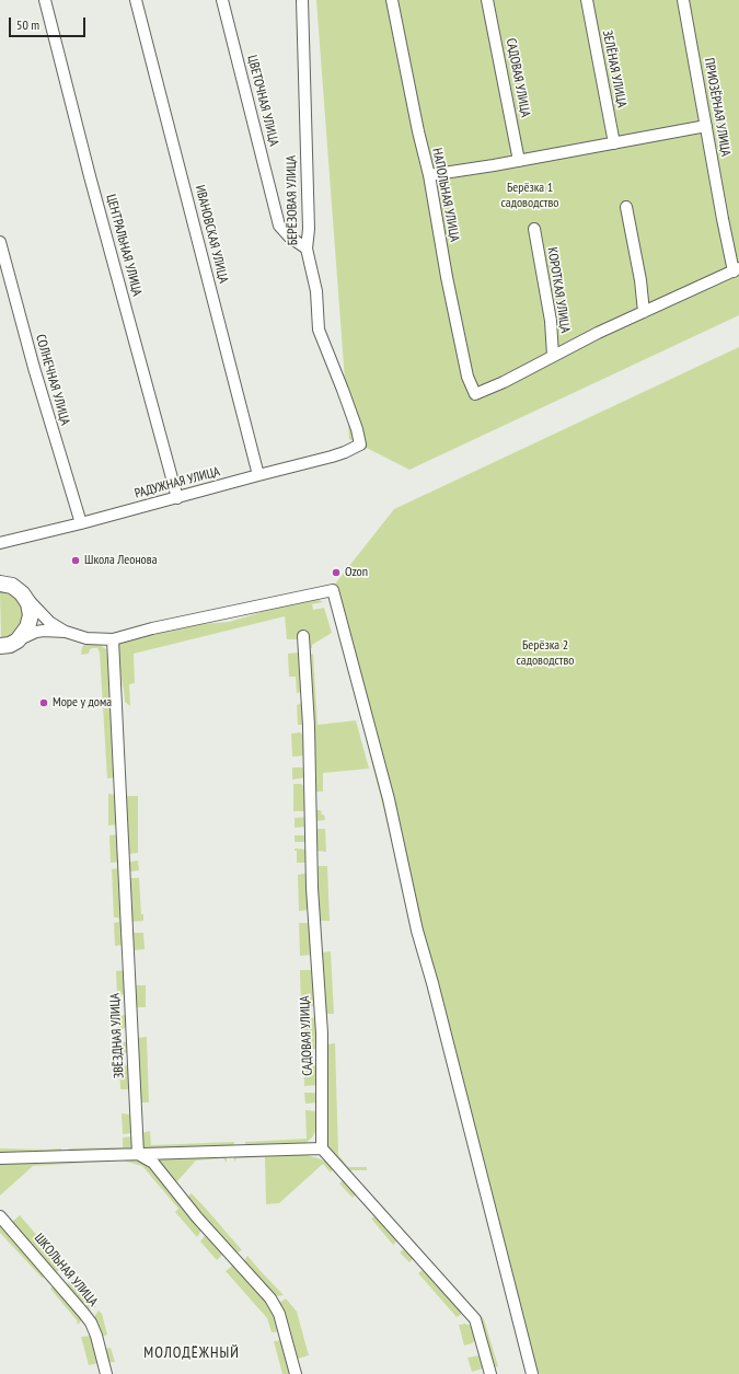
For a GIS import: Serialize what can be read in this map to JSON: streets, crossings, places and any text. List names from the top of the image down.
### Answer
{
  "streets": {
    "street": [
      "ЗЕЛЁНАЯ УЛИЦА",
      "САДОВАЯ УЛИЦА",
      "ЦВЕТОЧНАЯ УЛИЦА",
      "ПРИОЗЁРНАЯ УЛИЦА",
      "НАПОЛЬНАЯ УЛИЦА",
      "БЕРЁЗОВАЯ УЛИЦА",
      "ИВАНОВСКАЯ УЛИЦА",
      "ЦЕНТРАЛЬНАЯ УЛИЦА",
      "КОРОТКАЯ УЛИЦА",
      "СОЛНЕЧНАЯ УЛИЦА",
      "РАДУЖНАЯ УЛИЦА",
      "ЗВЁЗДНАЯ УЛИЦА",
      "ШКОЛЬНАЯ УЛИЦА"
    ]
  },
  "crossings": [
    ["ЦВЕТОЧНАЯ УЛИЦА", "БЕРЁЗОВАЯ УЛИЦА"],
    ["НАПОЛЬНАЯ УЛИЦА", "КОРОТКАЯ УЛИЦА"],
    ["БЕРЁЗОВАЯ УЛИЦА", "РАДУЖНАЯ УЛИЦА"],
    ["ИВАНОВСКАЯ УЛИЦА", "РАДУЖНАЯ УЛИЦА"],
    ["ЦЕНТРАЛЬНАЯ УЛИЦА", "РАДУЖНАЯ УЛИЦА"],
    ["СОЛНЕЧНАЯ УЛИЦА", "РАДУЖНАЯ УЛИЦА"]
  ],
  "districts": ["МОЛОДЁЖНЫЙ"],
  "parks": ["Берёзка 1 садоводство", "Берёзка 2 садоводство"],
  "places": ["Школа Леонова", "Ozon", "Море у дома"],
  "scale_bar": "50 m"
}
